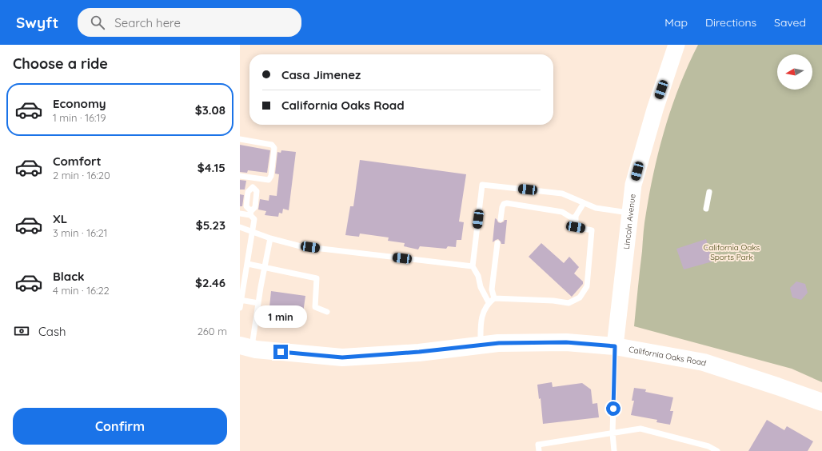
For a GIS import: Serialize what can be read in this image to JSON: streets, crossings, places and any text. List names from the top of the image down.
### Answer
{
  "streets": {
    "main road": ["California Oaks Road"],
    "street": ["Lincoln Avenue"]
  },
  "crossings": [
    ["Lincoln Avenue", "California Oaks Road"]
  ],
  "parks": ["California Oaks Sports Park"],
  "north": "left",
  "page": {
    "header": "Swyft",
    "search": "Search here",
    "nav": ["Map", "Directions", "Saved"],
    "heading": "Choose a ride",
    "banner": ["Casa Jimenez", "California Oaks Road"],
    "list": [
      {
        "name": "Economy",
        "note": "1 min · 16:19",
        "value": "$3.08"
      },
      {
        "name": "Comfort",
        "note": "2 min · 16:20",
        "value": "$4.15"
      },
      {
        "name": "XL",
        "note": "3 min · 16:21",
        "value": "$5.23"
      },
      {
        "name": "Black",
        "note": "4 min · 16:22",
        "value": "$2.46"
      }
    ],
    "bubble": "1 min",
    "pay": ["Cash", "260 m"],
    "buttons": "Confirm"
  }
}
